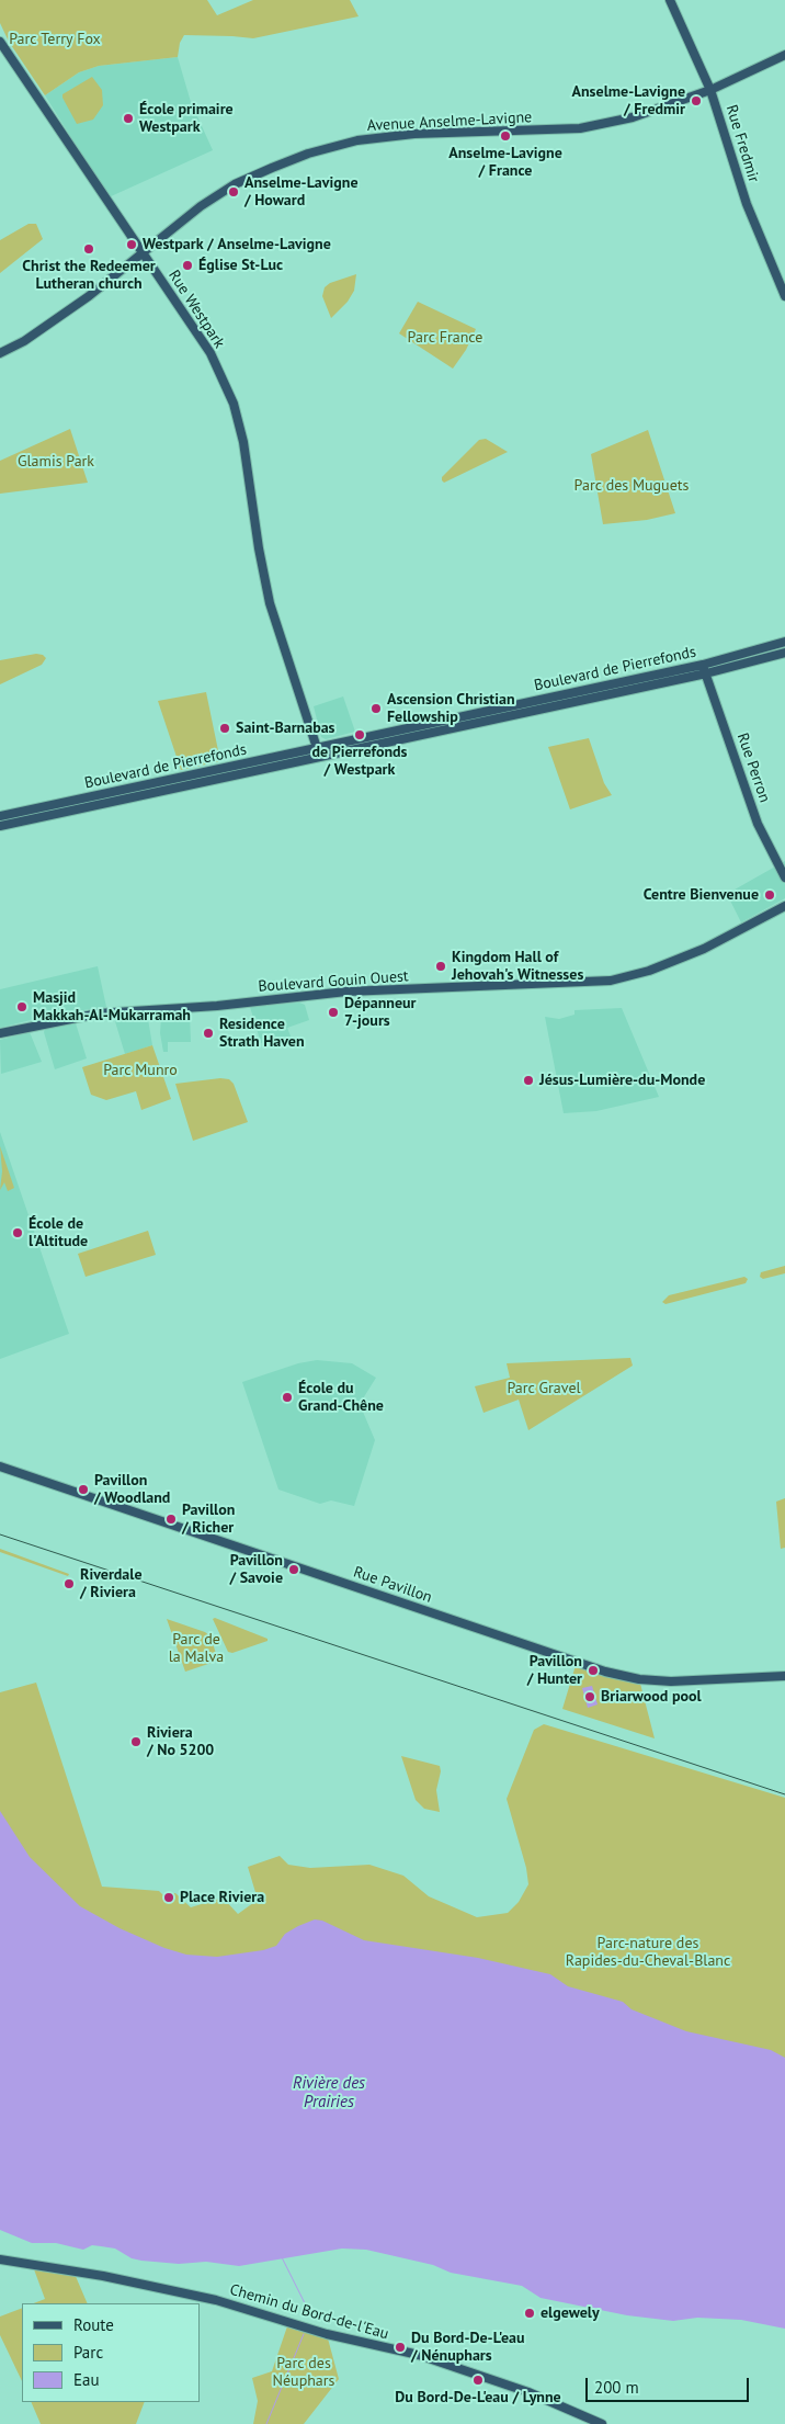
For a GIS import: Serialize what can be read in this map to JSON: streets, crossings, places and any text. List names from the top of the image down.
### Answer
{
  "streets": {
    "street": [
      "Avenue Anselme-Lavigne",
      "Rue Fredmir",
      "Rue Westpark",
      "Boulevard de Pierrefonds",
      "Rue Perron",
      "Boulevard Gouin Ouest",
      "Rue Pavillon",
      "Chemin du Bord-de-l'Eau"
    ]
  },
  "crossings": [
    ["Avenue Anselme-Lavigne", "Rue Fredmir"],
    ["Avenue Anselme-Lavigne", "Rue Westpark"],
    ["Rue Westpark", "Boulevard de Pierrefonds"],
    ["Boulevard de Pierrefonds", "Rue Perron"]
  ],
  "water": ["Rivière des Prairies"],
  "parks": [
    "Parc Terry Fox",
    "Parc France",
    "Glamis Park",
    "Parc des Muguets",
    "Parc Munro",
    "Parc Gravel",
    "Parc de la Malva",
    "Parc-nature des Rapides-du-Cheval-Blanc",
    "Parc des Néuphars"
  ],
  "places": [
    "Anselme-Lavigne / Fredmir",
    "École primaire Westpark",
    "Anselme-Lavigne / France",
    "Anselme-Lavigne / Howard",
    "Westpark / Anselme-Lavigne",
    "Christ the Redeemer Lutheran church",
    "Église St-Luc",
    "Ascension Christian Fellowship",
    "Saint-Barnabas",
    "de Pierrefonds / Westpark",
    "Centre Bienvenue",
    "Kingdom Hall of Jehovah's Witnesses",
    "Masjid Makkah-Al-Mukarramah",
    "Dépanneur 7-jours",
    "Residence Strath Haven",
    "Jésus-Lumière-du-Monde",
    "École de l'Altitude",
    "École du Grand-Chêne",
    "Pavillon / Woodland",
    "Pavillon / Richer",
    "Pavillon / Savoie",
    "Riverdale / Riviera",
    "Pavillon / Hunter",
    "Briarwood pool",
    "Riviera / No 5200",
    "Place Riviera",
    "elgewely",
    "Du Bord-De-L'eau / Nénuphars",
    "Du Bord-De-L'eau / Lynne"
  ],
  "legend": ["Route", "Parc", "Eau"],
  "scale_bar": "200 m"
}
